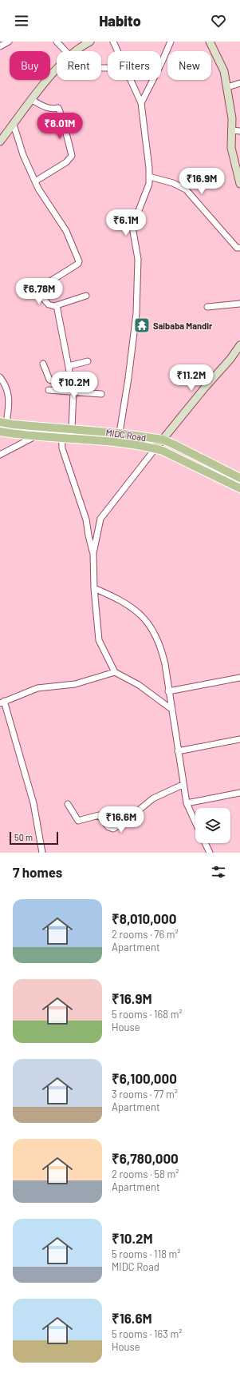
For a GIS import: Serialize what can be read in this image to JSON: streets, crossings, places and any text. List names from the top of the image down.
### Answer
{
  "streets": {
    "main road": ["MIDC Road"]
  },
  "places": {
    "temple": ["Saibaba Mandir"]
  },
  "scale_bar": "50 m",
  "page": {
    "header": "Habito",
    "chip": [
      "Buy",
      "Rent",
      "Filters",
      "New"
    ],
    "price": [
      "₹8.01M",
      "₹16.9M",
      "₹6.1M",
      "₹6.78M",
      "₹11.2M",
      "₹10.2M",
      "₹16.6M"
    ],
    "scale": "50 m",
    "heading": "7 homes",
    "list": [
      {
        "name": "₹8,010,000",
        "note": "2 rooms · 76 m² · Apartment"
      },
      {
        "name": "₹16.9M",
        "note": "5 rooms · 168 m² · House"
      },
      {
        "name": "₹6,100,000",
        "note": "3 rooms · 77 m² · Apartment"
      },
      {
        "name": "₹6,780,000",
        "note": "2 rooms · 58 m² · Apartment"
      },
      {
        "name": "₹10.2M",
        "note": "5 rooms · 118 m² · MIDC Road"
      },
      {
        "name": "₹16.6M",
        "note": "5 rooms · 163 m² · House"
      }
    ]
  }
}
